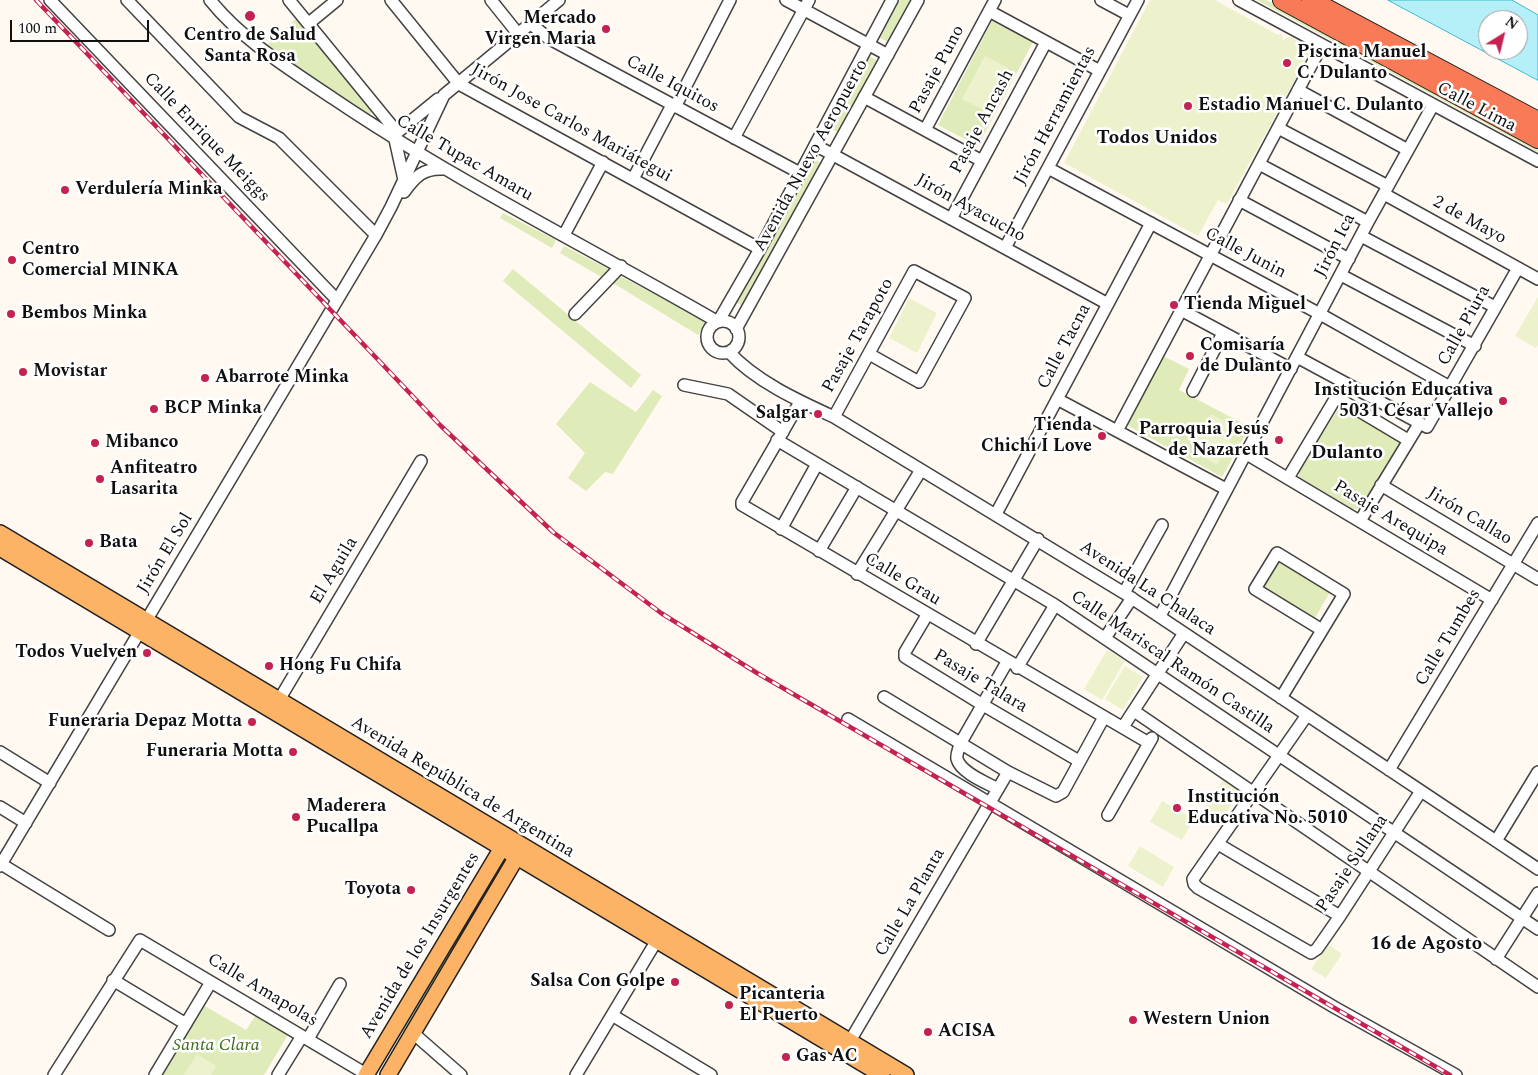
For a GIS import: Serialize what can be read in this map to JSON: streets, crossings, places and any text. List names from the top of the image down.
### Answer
{
  "streets": {
    "main road": ["Avenida República de Argentina", "Avenida de los Insurgentes"],
    "street": [
      "Pasaje Puno",
      "Calle Iquitos",
      "Calle Lima",
      "Jirón Herramientas",
      "Pasaje Ancash",
      "Jirón Jose Carlos Mariátegui",
      "Calle Enrique Meiggs",
      "Avenida Nuevo Aeropuerto",
      "Calle Tupac Amaru",
      "Jirón Ayacucho",
      "2 de Mayo",
      "Jirón Ica",
      "Calle Junin",
      "Calle Piura",
      "Pasaje Tarapoto",
      "Calle Tacna",
      "Jirón Callao",
      "Pasaje Arequipa",
      "Jirón El Sol",
      "El Aguila",
      "Calle Grau",
      "Avenida La Chalaca",
      "Calle Tumbes",
      "Calle Mariscal Ramón Castilla",
      "Pasaje Talara",
      "Pasaje Sullana",
      "Calle La Planta",
      "Calle Amapolas"
    ]
  },
  "crossings": [
    ["Calle Iquitos", "Avenida Nuevo Aeropuerto"],
    ["Calle Lima", "Jirón Ica"],
    ["Jirón Herramientas", "Jirón Ayacucho"],
    ["Jirón Herramientas", "Calle Junin"],
    ["Pasaje Ancash", "Jirón Ayacucho"],
    ["Jirón Jose Carlos Mariátegui", "Avenida Nuevo Aeropuerto"],
    ["Calle Enrique Meiggs", "Jirón El Sol"],
    ["Avenida Nuevo Aeropuerto", "Calle Tupac Amaru"],
    ["Avenida Nuevo Aeropuerto", "Jirón Ayacucho"],
    ["Avenida Nuevo Aeropuerto", "Avenida La Chalaca"],
    ["Calle Tupac Amaru", "Jirón El Sol"],
    ["Calle Tupac Amaru", "Avenida La Chalaca"],
    ["Jirón Ayacucho", "Calle Tacna"],
    ["2 de Mayo", "Jirón Ica"],
    ["2 de Mayo", "Calle Piura"],
    ["Jirón Ica", "Calle Junin"],
    ["Jirón Ica", "Pasaje Arequipa"],
    ["Jirón Ica", "Avenida La Chalaca"],
    ["Calle Junin", "Calle Piura"],
    ["Calle Junin", "Calle Tacna"],
    ["Calle Piura", "Jirón Callao"],
    ["Calle Piura", "Pasaje Arequipa"],
    ["Pasaje Tarapoto", "Avenida La Chalaca"],
    ["Calle Tacna", "Avenida La Chalaca"],
    ["Jirón Callao", "Calle Tumbes"],
    ["Pasaje Arequipa", "Calle Tumbes"],
    ["Jirón El Sol", "Avenida República de Argentina"],
    ["El Aguila", "Avenida República de Argentina"],
    ["Calle Grau", "Avenida La Chalaca"],
    ["Calle Grau", "Calle Mariscal Ramón Castilla"],
    ["Calle Grau", "Pasaje Talara"],
    ["Avenida La Chalaca", "Calle Tumbes"],
    ["Avenida La Chalaca", "Pasaje Sullana"],
    ["Calle Mariscal Ramón Castilla", "Pasaje Sullana"],
    ["Avenida República de Argentina", "Calle La Planta"],
    ["Avenida República de Argentina", "Avenida de los Insurgentes"],
    ["Avenida de los Insurgentes", "Calle Amapolas"]
  ],
  "districts": ["Todos Unidos", "Dulanto", "16 de Agosto"],
  "parks": ["Santa Clara"],
  "places": [
    "Centro de Salud Santa Rosa",
    "Mercado Virgen Maria",
    "Piscina Manuel C. Dulanto",
    "Estadio Manuel C. Dulanto",
    "Verdulería Minka",
    "Centro Comercial MINKA",
    "Tienda Miguel",
    "Bembos Minka",
    "Comisaría de Dulanto",
    "Movistar",
    "Abarrote Minka",
    "Institución Educativa 5031 César Vallejo",
    "BCP Minka",
    "Salgar",
    "Tienda Chichi I Love",
    "Parroquia Jesús de Nazareth",
    "Mibanco",
    "Anfiteatro Lasarita",
    "Bata",
    "Todos Vuelven",
    "Hong Fu Chifa",
    "Funeraria Depaz Motta",
    "Funeraria Motta",
    "Institución Educativa No. 5010",
    "Maderera Pucallpa",
    "Toyota",
    "Salsa Con Golpe",
    "Picanteria El Puerto",
    "Western Union",
    "ACISA",
    "Gas AC"
  ],
  "scale_bar": "100 m",
  "north": "top right"
}
